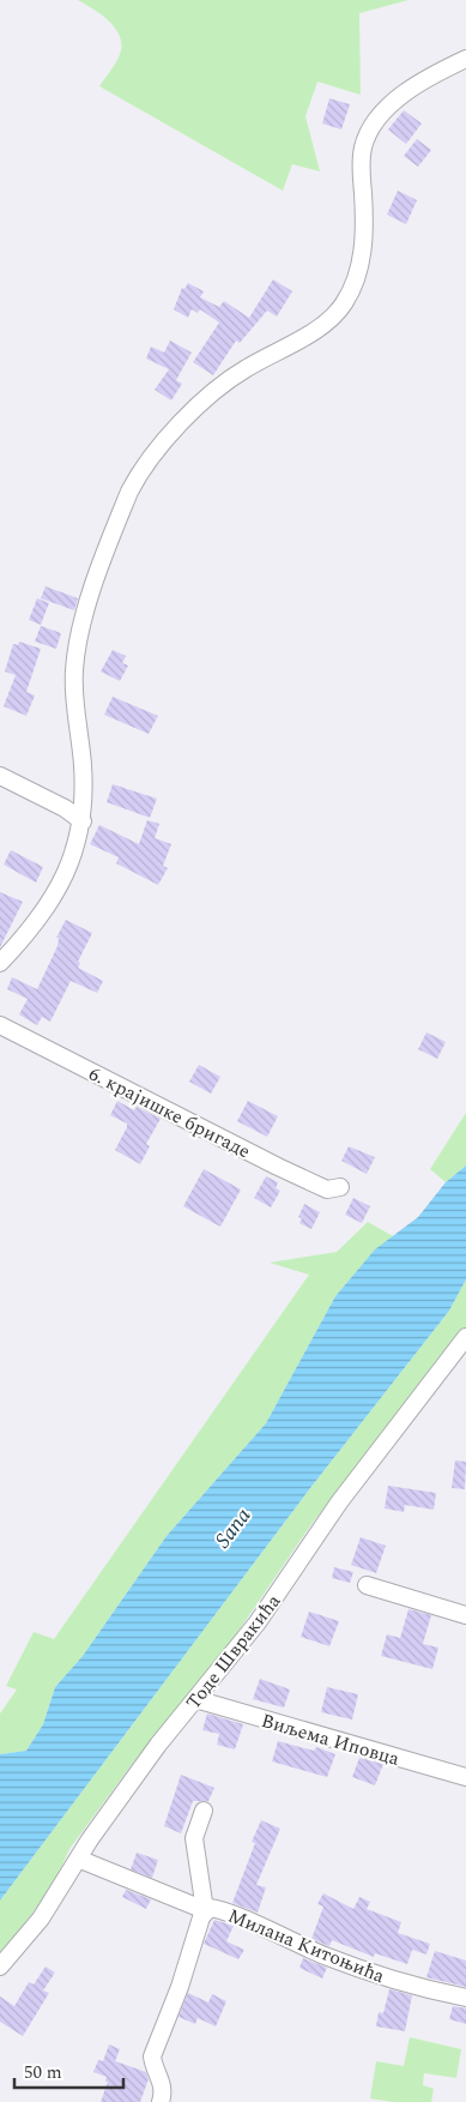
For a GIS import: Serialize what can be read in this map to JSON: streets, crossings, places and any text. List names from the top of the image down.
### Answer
{
  "streets": {
    "street": [
      "6. крајишке бригаде",
      "Тоде Швракића",
      "Виљема Иповца",
      "Милана Китоњића"
    ]
  },
  "crossings": [
    ["Тоде Швракића", "Виљема Иповца"]
  ],
  "water": ["Sana"],
  "scale_bar": "50 m"
}
